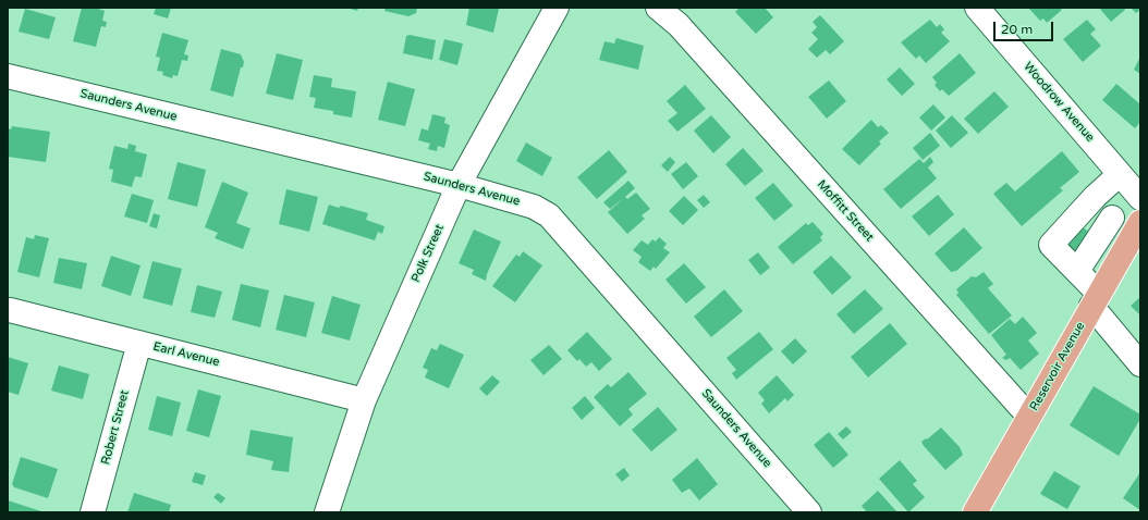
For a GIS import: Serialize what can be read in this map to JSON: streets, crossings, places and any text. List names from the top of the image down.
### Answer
{
  "streets": {
    "main road": ["Reservoir Avenue"],
    "street": [
      "Woodrow Avenue",
      "Saunders Avenue",
      "Moffitt Street",
      "Polk Street",
      "Earl Avenue",
      "Robert Street"
    ]
  },
  "crossings": [
    ["Saunders Avenue", "Polk Street"],
    ["Moffitt Street", "Reservoir Avenue"],
    ["Polk Street", "Earl Avenue"],
    ["Earl Avenue", "Robert Street"]
  ],
  "scale_bar": "20 m"
}
